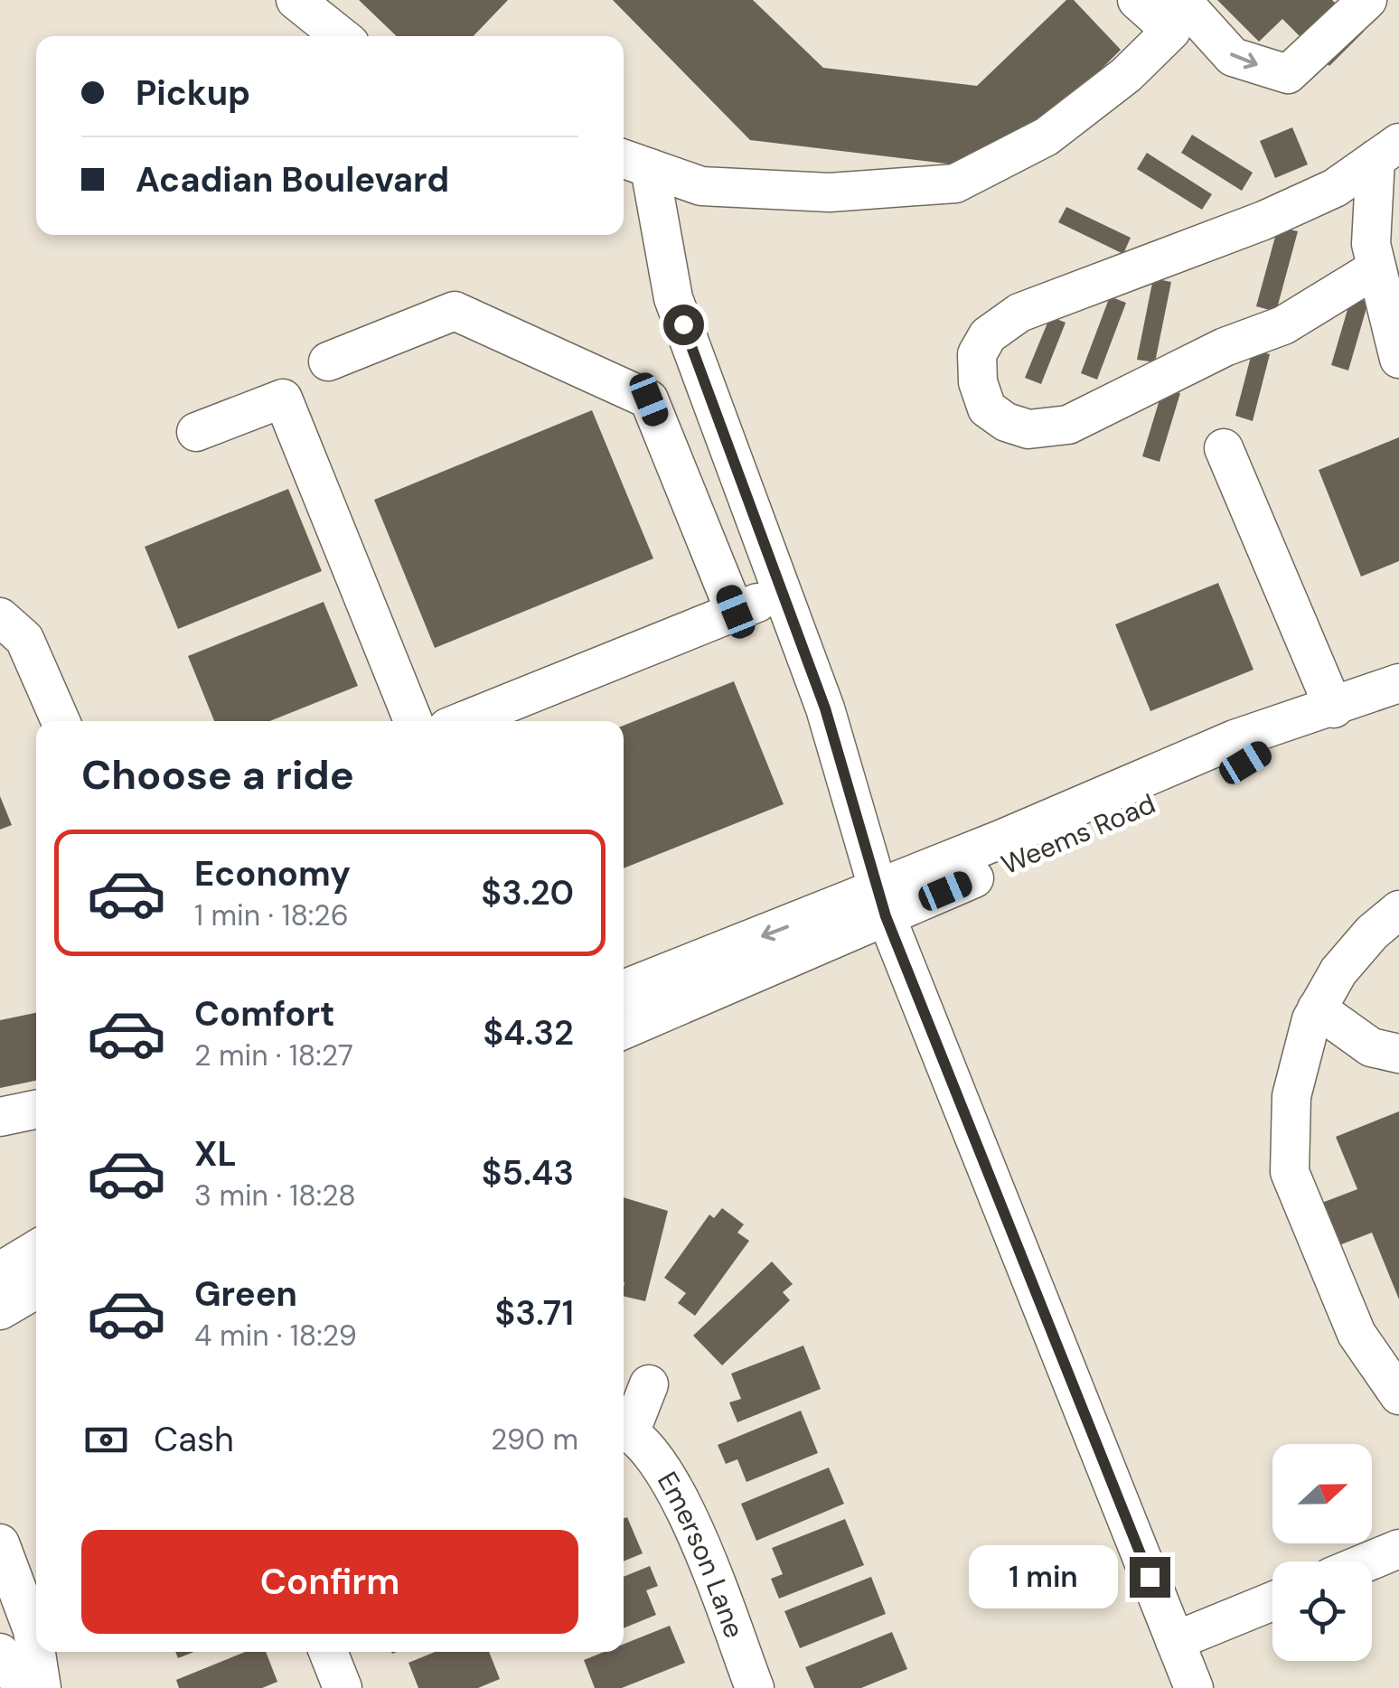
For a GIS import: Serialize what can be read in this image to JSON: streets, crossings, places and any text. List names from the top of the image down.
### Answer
{
  "streets": {
    "street": ["Weems Road", "Emerson Lane"]
  },
  "north": "right",
  "page": {
    "banner": ["Pickup", "Acadian Boulevard"],
    "heading": "Choose a ride",
    "list": [
      {
        "name": "Economy",
        "note": "1 min · 18:26",
        "value": "$3.20"
      },
      {
        "name": "Comfort",
        "note": "2 min · 18:27",
        "value": "$4.32"
      },
      {
        "name": "XL",
        "note": "3 min · 18:28",
        "value": "$5.43"
      },
      {
        "name": "Green",
        "note": "4 min · 18:29",
        "value": "$3.71"
      }
    ],
    "pay": ["Cash", "290 m"],
    "buttons": "Confirm",
    "bubble": "1 min"
  }
}
